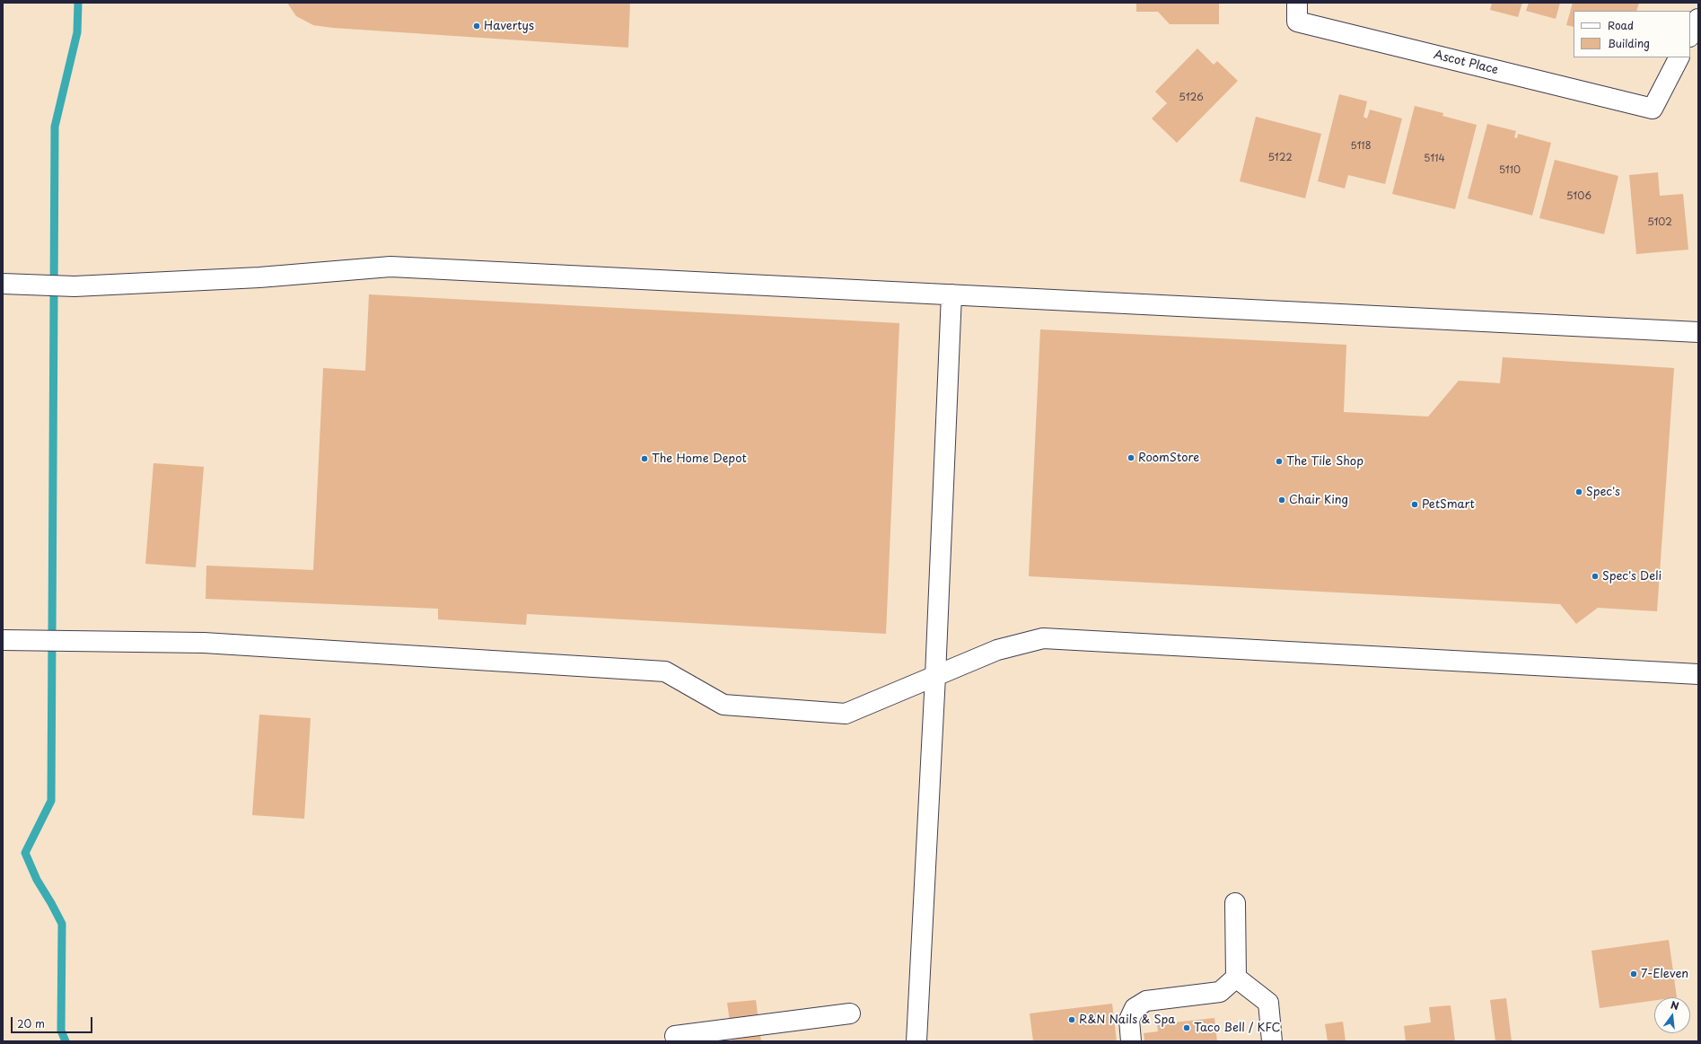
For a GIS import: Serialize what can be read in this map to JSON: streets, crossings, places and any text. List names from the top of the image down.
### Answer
{
  "streets": {
    "street": ["Ascot Place"]
  },
  "places": [
    "Havertys",
    "RoomStore",
    "The Home Depot",
    "The Tile Shop",
    "Spec's",
    "Chair King",
    "PetSmart",
    "Spec's Deli",
    "7-Eleven",
    "R&N Nails & Spa",
    "Taco Bell / KFC"
  ],
  "house_numbers": [
    "5126",
    "5118",
    "5122",
    "5114",
    "5110",
    "5106",
    "5102"
  ],
  "legend": ["Road", "Building"],
  "scale_bar": "20 m",
  "north": "top"
}
